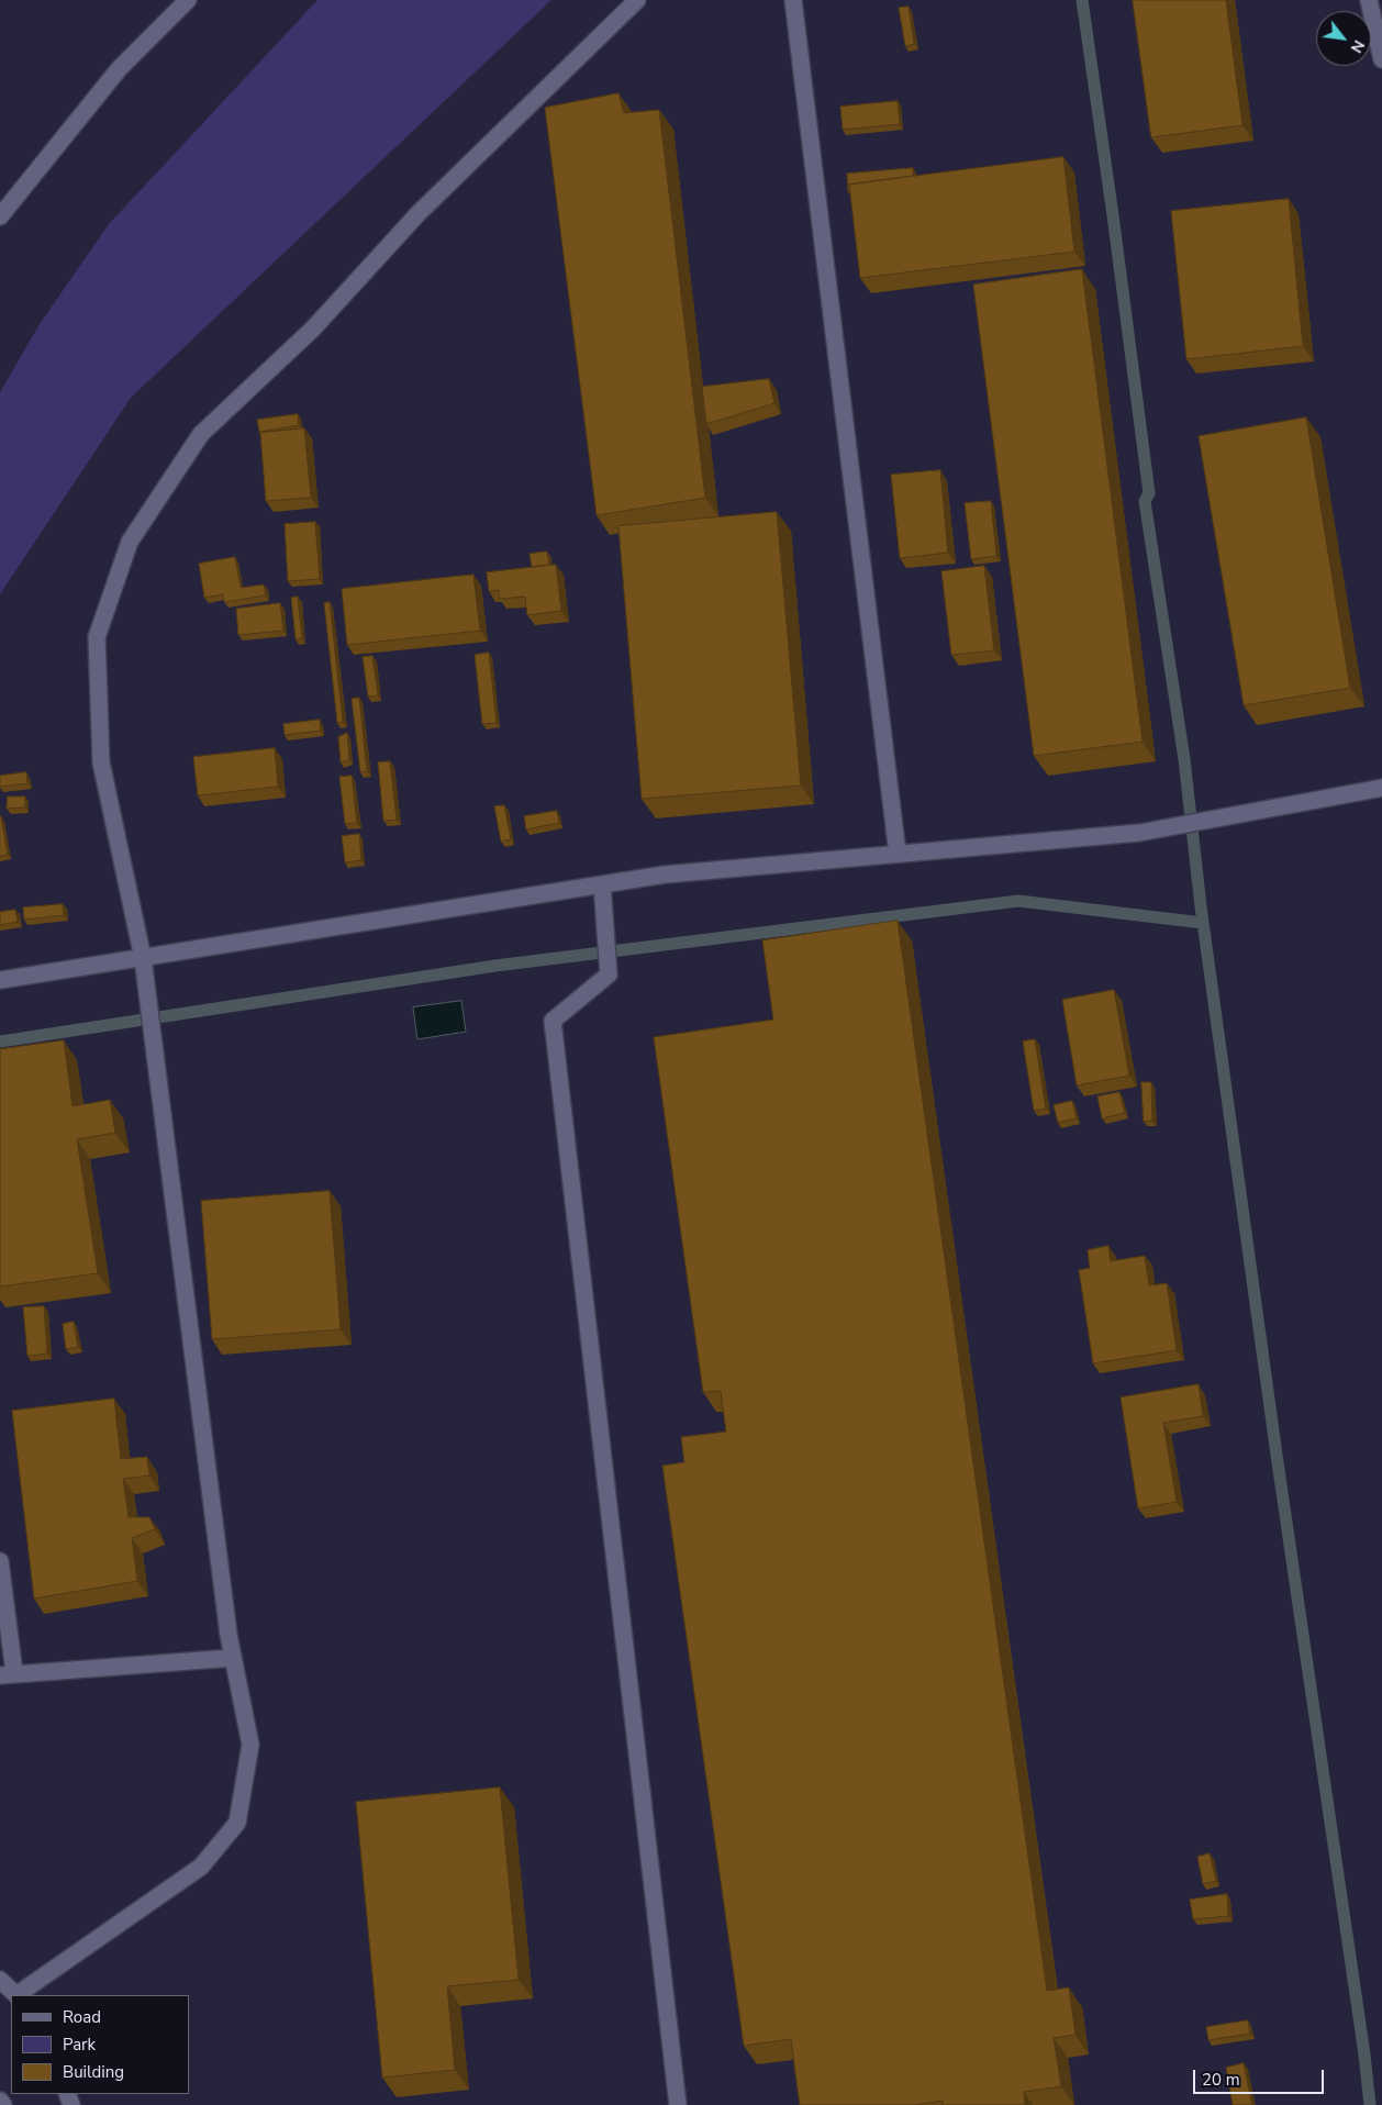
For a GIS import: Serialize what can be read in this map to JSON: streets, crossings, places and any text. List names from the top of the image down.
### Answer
{
  "legend": ["Road", "Park", "Building"],
  "scale_bar": "20 m",
  "north": "bottom right"
}
